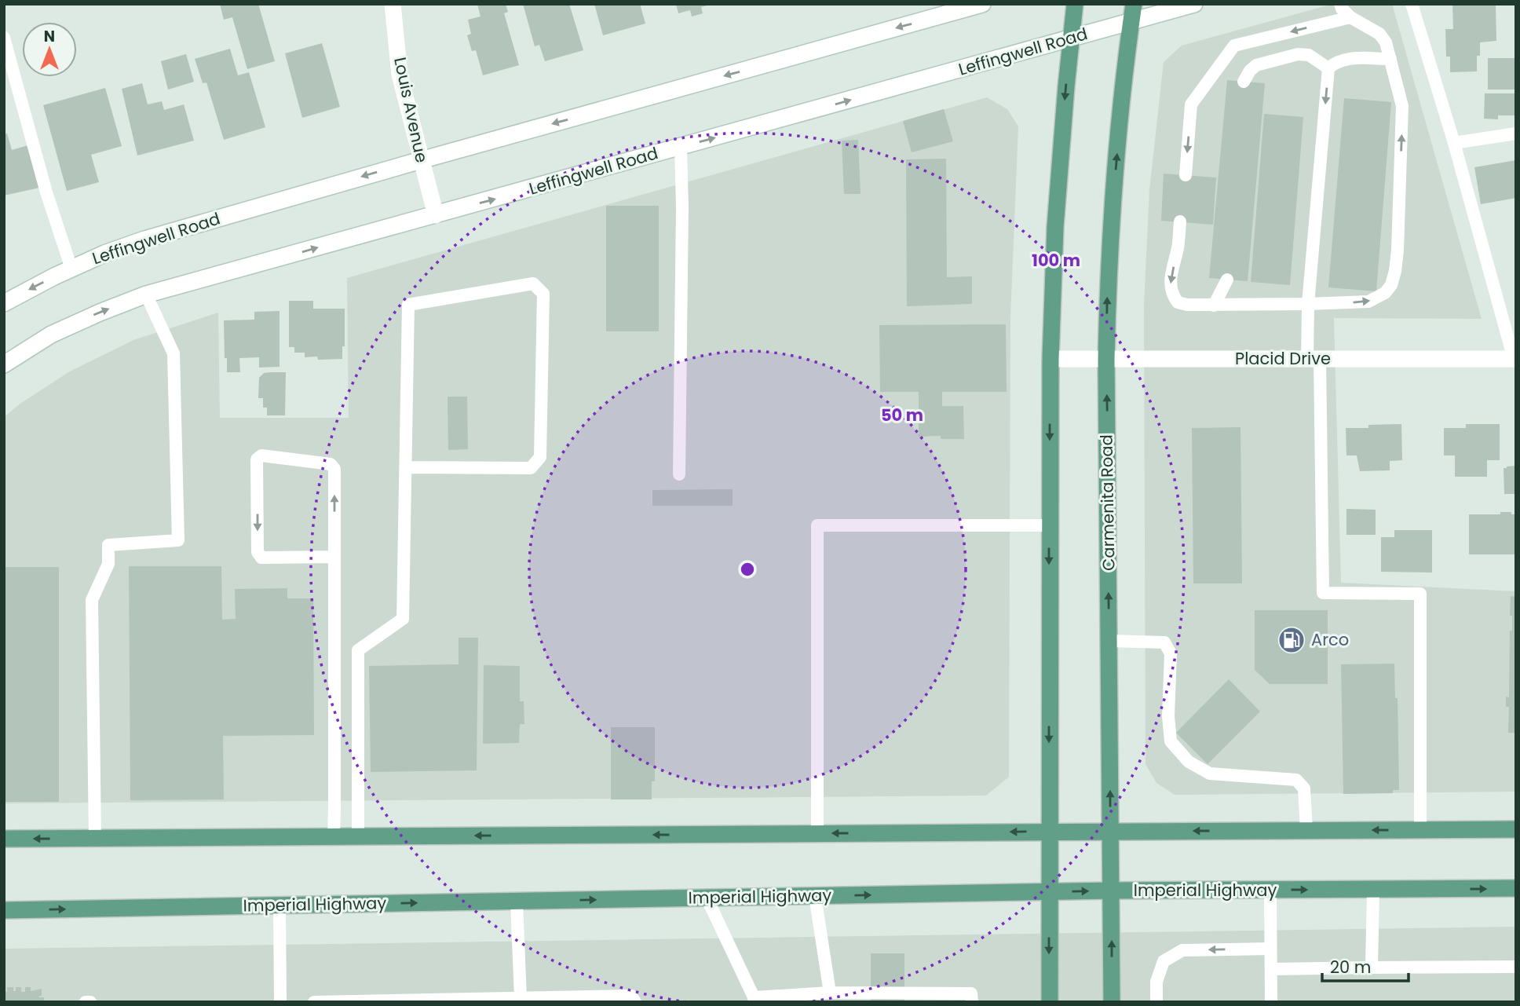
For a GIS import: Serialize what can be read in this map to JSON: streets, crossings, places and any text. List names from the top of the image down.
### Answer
{
  "streets": {
    "main road": [
      "Leffingwell Road",
      "Louis Avenue",
      "Placid Drive",
      "Carmenita Road",
      "Imperial Highway"
    ]
  },
  "crossings": [
    ["Leffingwell Road", "Louis Avenue"],
    ["Leffingwell Road", "Carmenita Road"],
    ["Placid Drive", "Carmenita Road"],
    ["Carmenita Road", "Imperial Highway"]
  ],
  "places": {
    "fuel station": ["Arco"]
  },
  "scale_bar": "20 m",
  "north": "top",
  "rings": ["100 m", "50 m"]
}
